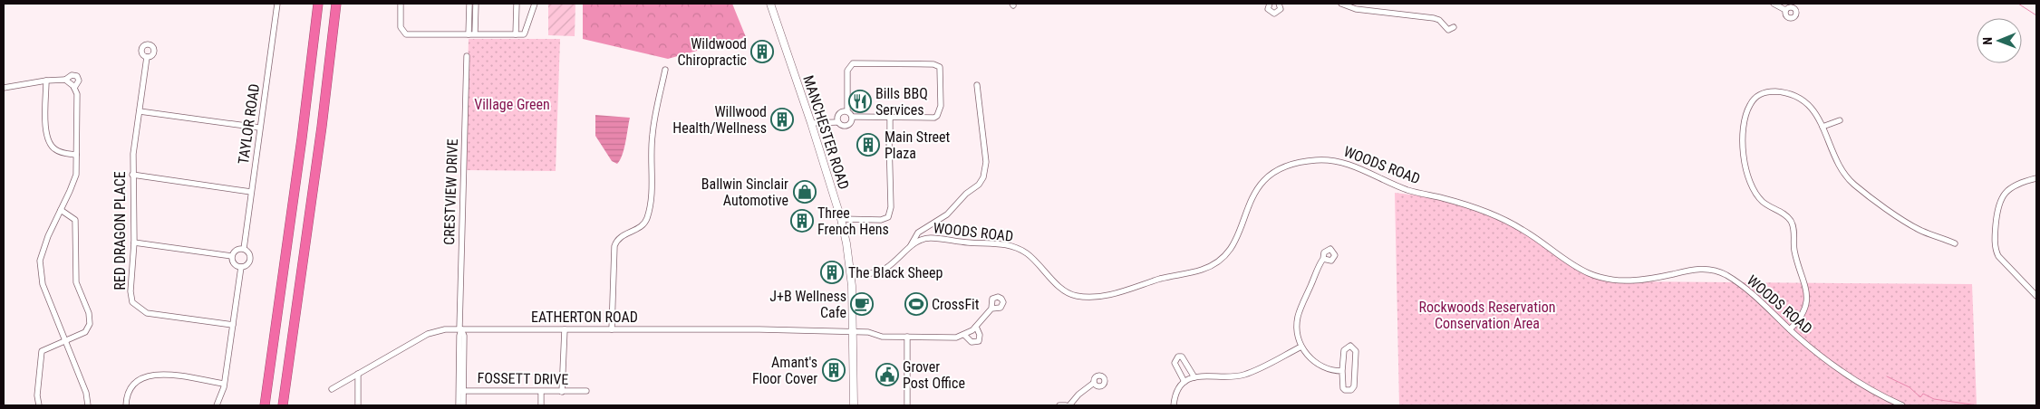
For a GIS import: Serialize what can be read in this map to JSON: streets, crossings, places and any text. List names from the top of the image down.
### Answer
{
  "streets": {
    "street": [
      "TAYLOR ROAD",
      "MANCHESTER ROAD",
      "WOODS ROAD",
      "CRESTVIEW DRIVE",
      "RED DRAGON PLACE",
      "EATHERTON ROAD",
      "FOSSETT DRIVE"
    ]
  },
  "crossings": [
    ["TAYLOR ROAD", "RED DRAGON PLACE"],
    ["MANCHESTER ROAD", "WOODS ROAD"],
    ["MANCHESTER ROAD", "EATHERTON ROAD"],
    ["CRESTVIEW DRIVE", "EATHERTON ROAD"],
    ["CRESTVIEW DRIVE", "FOSSETT DRIVE"]
  ],
  "parks": ["Village Green", "Rockwoods Reservation Conservation Area"],
  "places": {
    "building": [
      "Wildwood Chiropractic",
      "Willwood Health/Wellness",
      "Main Street Plaza",
      "Three French Hens",
      "The Black Sheep",
      "Amant's Floor Cover"
    ],
    "restaurant": ["Bills BBQ Services"],
    "shop": ["Ballwin Sinclair Automotive"],
    "cafe": ["J+B Wellness Cafe"],
    "sports": ["CrossFit"],
    "public building": ["Grover Post Office"]
  },
  "north": "left"
}
